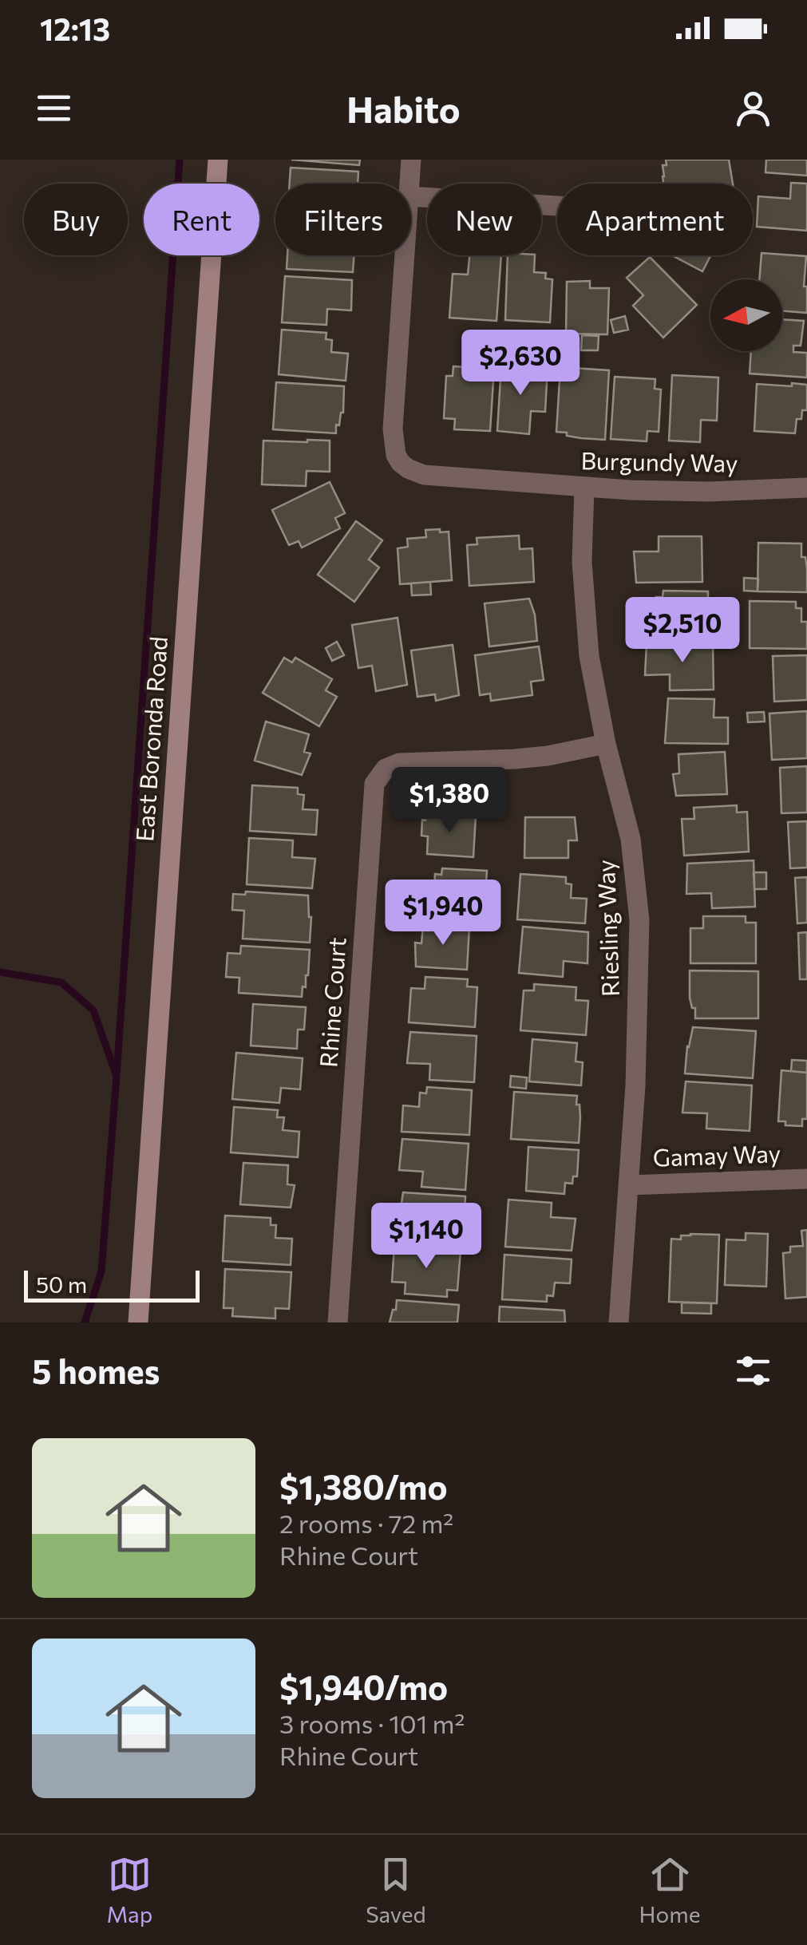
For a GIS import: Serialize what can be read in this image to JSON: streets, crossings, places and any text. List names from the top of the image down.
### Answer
{
  "streets": {
    "main road": ["East Boronda Road"],
    "street": [
      "Burgundy Way",
      "Riesling Way",
      "Rhine Court",
      "Gamay Way"
    ]
  },
  "crossings": [
    ["Burgundy Way", "Riesling Way"],
    ["Riesling Way", "Rhine Court"],
    ["Riesling Way", "Gamay Way"]
  ],
  "scale_bar": "50 m",
  "north": "left",
  "page": {
    "status": "12:13",
    "header": "Habito",
    "chip": [
      "Buy",
      "Rent",
      "Filters",
      "New",
      "Apartment"
    ],
    "price": [
      "$2,630",
      "$2,510",
      "$1,380",
      "$1,940",
      "$1,140"
    ],
    "scale": "50 m",
    "heading": "5 homes",
    "list": [
      {
        "name": "$1,380/mo",
        "note": "2 rooms · 72 m² · Rhine Court"
      },
      {
        "name": "$1,940/mo",
        "note": "3 rooms · 101 m² · Rhine Court"
      }
    ],
    "tabs": ["Map", "Saved", "Home"]
  }
}
